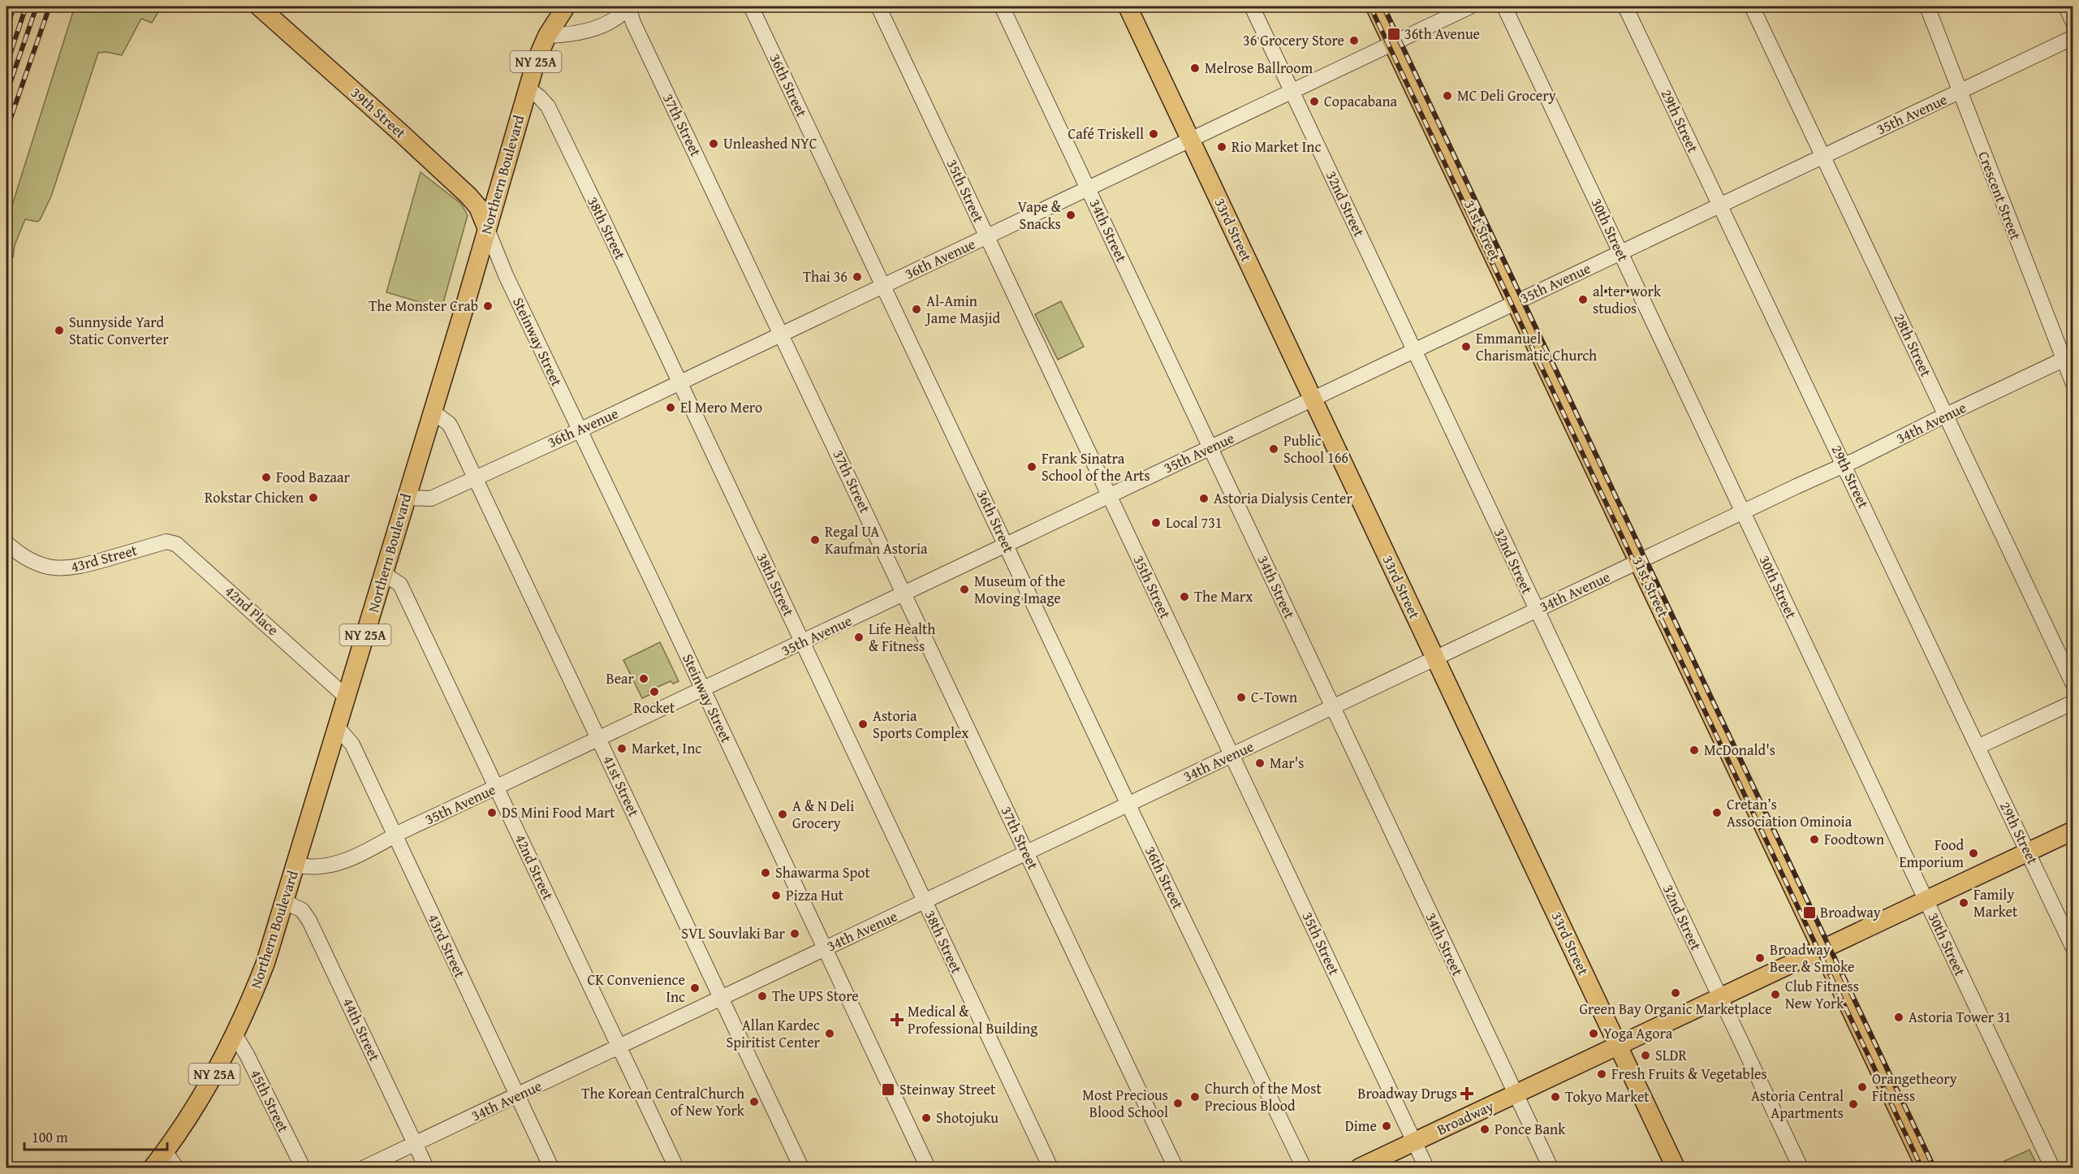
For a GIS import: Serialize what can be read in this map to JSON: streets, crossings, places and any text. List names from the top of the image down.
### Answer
{
  "streets": {
    "main road": [
      "NY 25A",
      "39th Street",
      "Northern Boulevard",
      "33rd Street",
      "31st Street",
      "Broadway"
    ],
    "street": [
      "36th Street",
      "35th Avenue",
      "29th Street",
      "37th Street",
      "35th Street",
      "Crescent Street",
      "32nd Street",
      "38th Street",
      "30th Street",
      "34th Street",
      "36th Avenue",
      "Steinway Street",
      "28th Street",
      "34th Avenue",
      "43rd Street",
      "42nd Place",
      "41st Street",
      "42nd Street",
      "44th Street",
      "45th Street"
    ]
  },
  "crossings": [
    ["36th Street", "35th Avenue"],
    ["36th Street", "36th Avenue"],
    ["36th Street", "34th Avenue"],
    ["39th Street", "Northern Boulevard"],
    ["39th Street", "Steinway Street"],
    ["35th Avenue", "29th Street"],
    ["35th Avenue", "37th Street"],
    ["35th Avenue", "Northern Boulevard"],
    ["35th Avenue", "35th Street"],
    ["35th Avenue", "Crescent Street"],
    ["35th Avenue", "32nd Street"],
    ["35th Avenue", "38th Street"],
    ["35th Avenue", "33rd Street"],
    ["35th Avenue", "30th Street"],
    ["35th Avenue", "34th Street"],
    ["35th Avenue", "31st Street"],
    ["35th Avenue", "Steinway Street"],
    ["35th Avenue", "28th Street"],
    ["35th Avenue", "43rd Street"],
    ["35th Avenue", "41st Street"],
    ["35th Avenue", "42nd Street"],
    ["29th Street", "34th Avenue"],
    ["29th Street", "Broadway"],
    ["37th Street", "36th Avenue"],
    ["37th Street", "34th Avenue"],
    ["Northern Boulevard", "38th Street"],
    ["Northern Boulevard", "36th Avenue"],
    ["Northern Boulevard", "Steinway Street"],
    ["Northern Boulevard", "43rd Street"],
    ["Northern Boulevard", "42nd Place"],
    ["Northern Boulevard", "41st Street"],
    ["Northern Boulevard", "42nd Street"],
    ["Northern Boulevard", "44th Street"],
    ["Northern Boulevard", "45th Street"],
    ["35th Street", "36th Avenue"],
    ["35th Street", "34th Avenue"],
    ["35th Street", "Broadway"],
    ["Crescent Street", "34th Avenue"],
    ["32nd Street", "36th Avenue"],
    ["32nd Street", "34th Avenue"],
    ["32nd Street", "Broadway"],
    ["38th Street", "36th Avenue"],
    ["38th Street", "34th Avenue"],
    ["33rd Street", "36th Avenue"],
    ["33rd Street", "34th Avenue"],
    ["33rd Street", "Broadway"],
    ["30th Street", "34th Avenue"],
    ["30th Street", "Broadway"],
    ["34th Street", "36th Avenue"],
    ["34th Street", "34th Avenue"],
    ["34th Street", "Broadway"],
    ["31st Street", "36th Avenue"],
    ["31st Street", "34th Avenue"],
    ["31st Street", "Broadway"],
    ["36th Avenue", "Steinway Street"],
    ["36th Avenue", "41st Street"],
    ["Steinway Street", "34th Avenue"],
    ["28th Street", "34th Avenue"],
    ["34th Avenue", "43rd Street"],
    ["34th Avenue", "41st Street"],
    ["34th Avenue", "42nd Street"],
    ["34th Avenue", "44th Street"],
    ["43rd Street", "42nd Place"]
  ],
  "places": {
    "transit": ["36th Avenue", "Broadway", "Steinway Street"],
    "other": [
      "36 Grocery Store",
      "Melrose Ballroom",
      "MC Deli Grocery",
      "Copacabana",
      "Café Triskell",
      "Unleashed NYC",
      "Rio Market Inc",
      "Vape & Snacks",
      "Thai 36",
      "al•ter•work studios",
      "The Monster Crab",
      "Al-Amin Jame Masjid",
      "Sunnyside Yard Static Converter",
      "Emmanuel Charismatic Church",
      "El Mero Mero",
      "Public School 166",
      "Frank Sinatra School of the Arts",
      "Food Bazaar",
      "Rokstar Chicken",
      "Astoria Dialysis Center",
      "Local 731",
      "Regal UA Kaufman Astoria",
      "Museum of the Moving Image",
      "The Marx",
      "Life Health & Fitness",
      "Bear",
      "Rocket",
      "C-Town",
      "Astoria Sports Complex",
      "Market, Inc",
      "McDonald's",
      "Mar's",
      "DS Mini Food Mart",
      "Cretan’s Association Ominoia",
      "A & N Deli Grocery",
      "Foodtown",
      "Food Emporium",
      "Shawarma Spot",
      "Pizza Hut",
      "Family Market",
      "SVL Souvlaki Bar",
      "Broadway Beer & Smoke",
      "CK Convenience Inc",
      "Green Bay Organic Marketplace",
      "Club Fitness New York",
      "The UPS Store",
      "Astoria Tower 31",
      "Allan Kardec Spiritist Center",
      "Yoga Agora",
      "SLDR",
      "Fresh Fruits & Vegetables",
      "Orangetheory Fitness",
      "Church of the Most Precious Blood",
      "Tokyo Market",
      "The Korean CentralChurch of New York",
      "Most Precious Blood School",
      "Astoria Central Apartments",
      "Shotojuku",
      "Dime",
      "Ponce Bank"
    ],
    "health": ["Medical & Professional Building", "Broadway Drugs"]
  },
  "scale_bar": "100 m"
}
